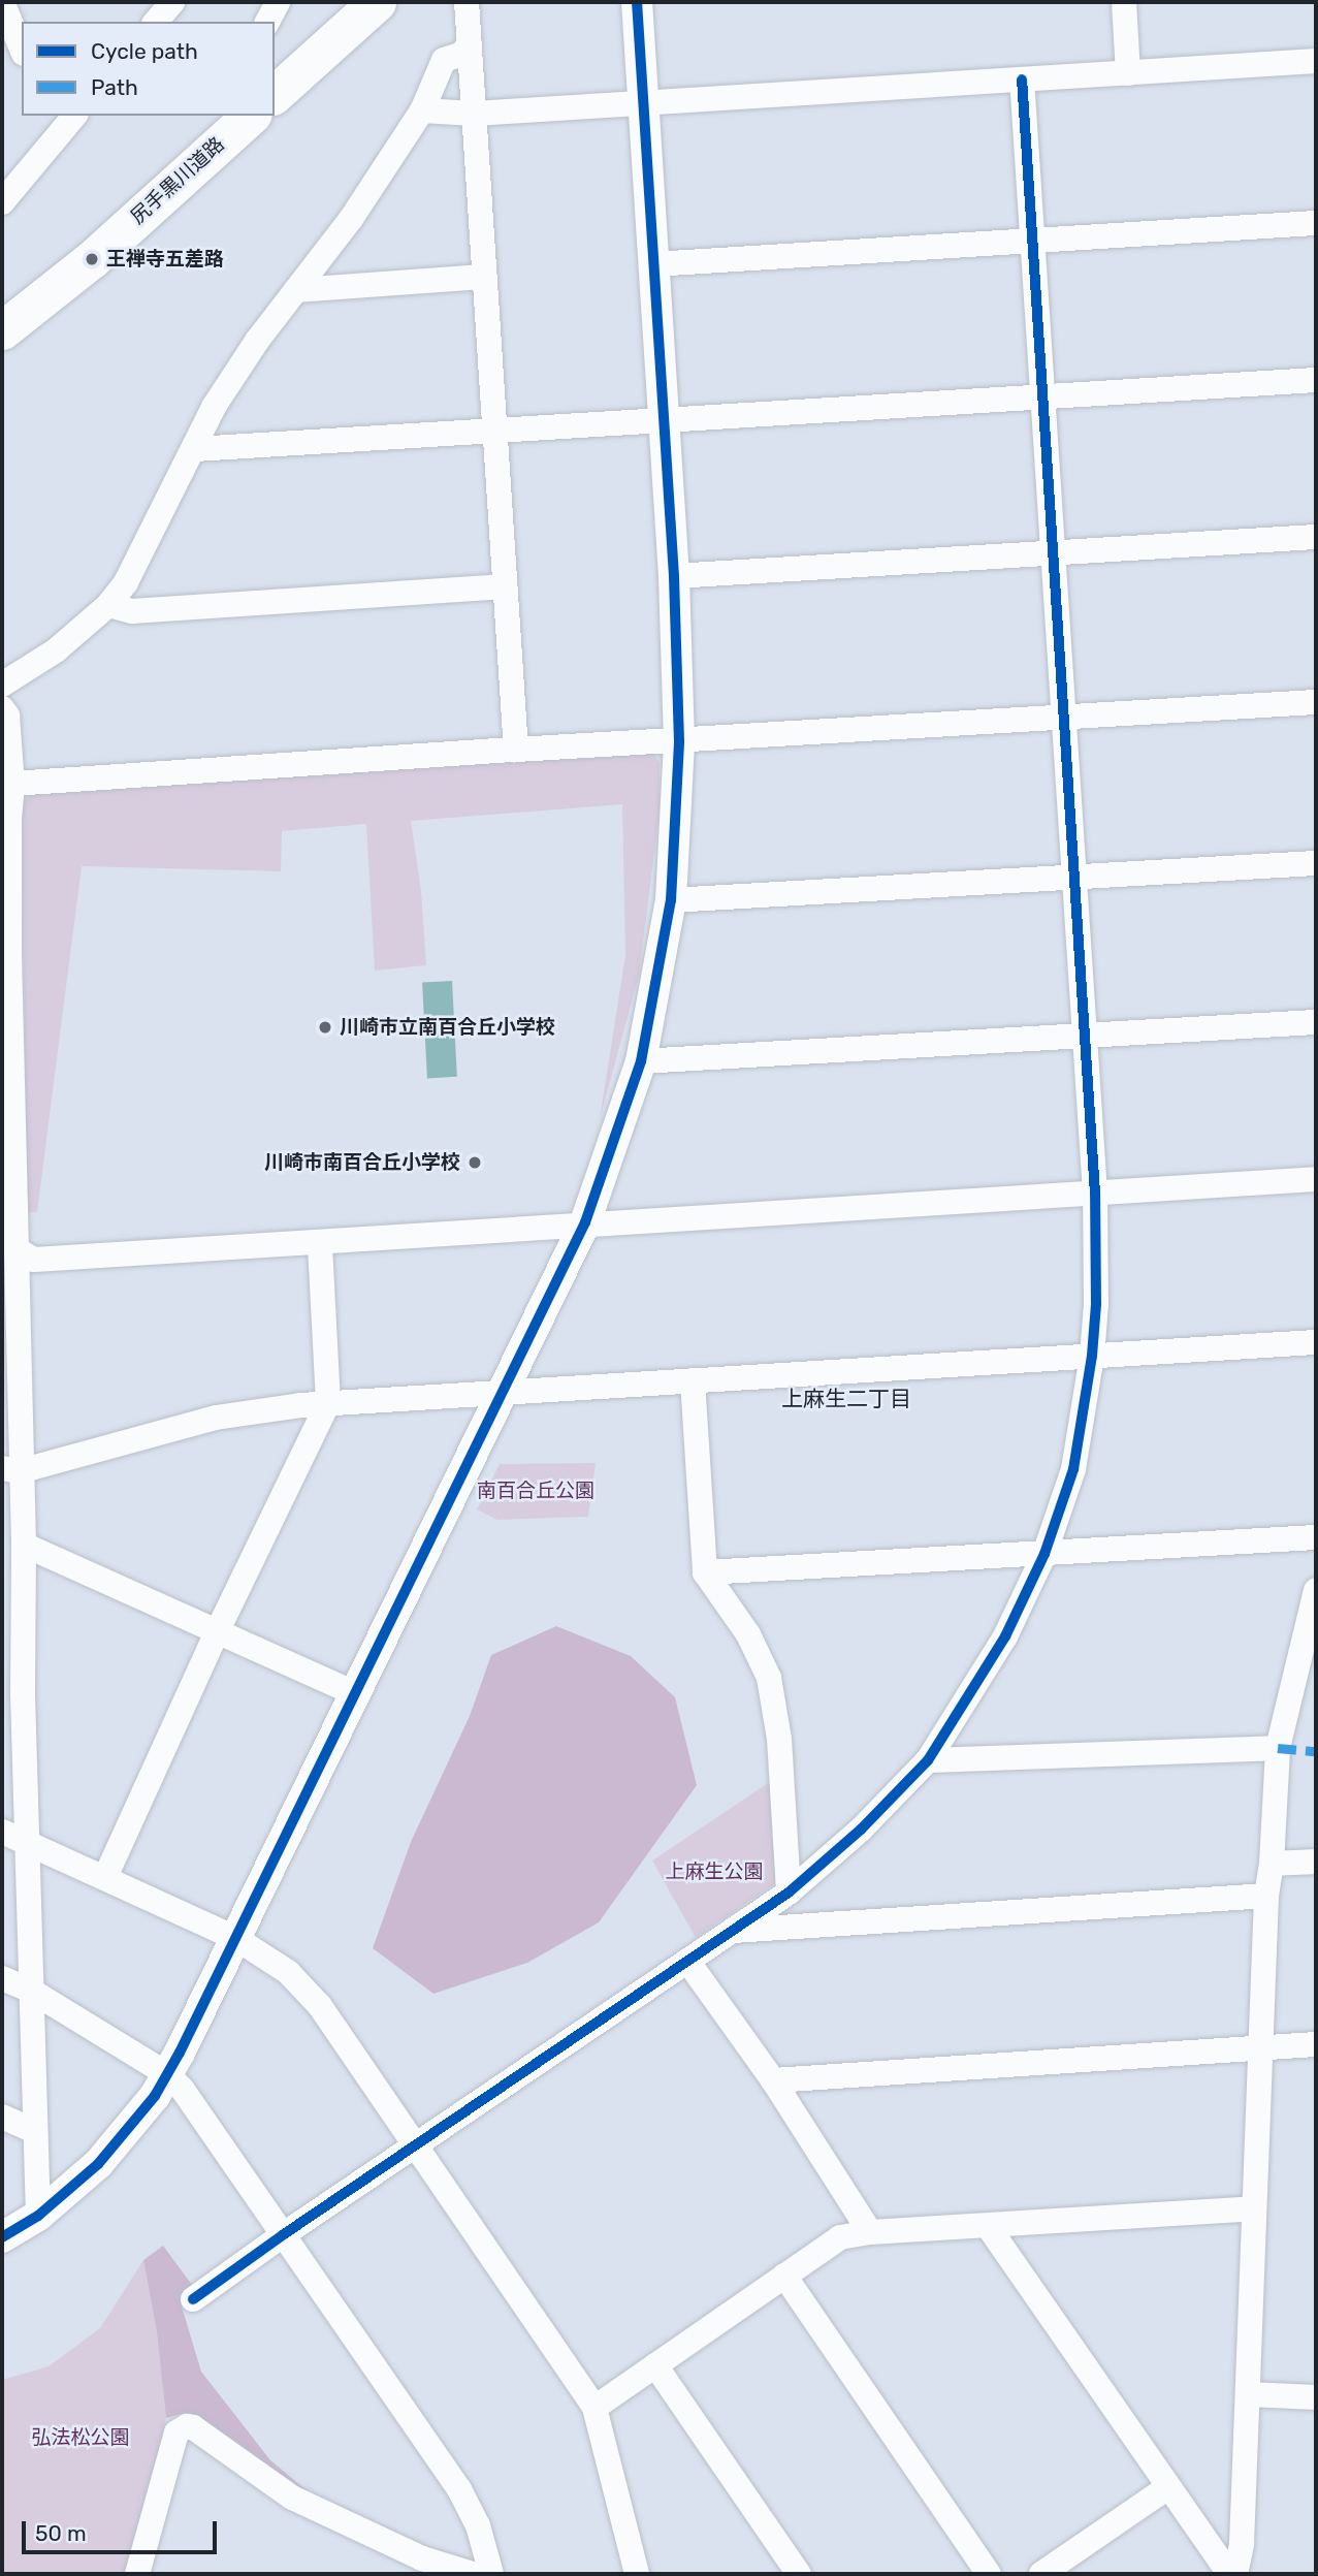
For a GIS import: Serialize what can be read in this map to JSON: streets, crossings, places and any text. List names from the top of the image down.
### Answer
{
  "streets": {
    "main road": ["尻手黒川道路"]
  },
  "districts": ["上麻生二丁目"],
  "parks": ["南百合丘公園", "上麻生公園", "弘法松公園"],
  "places": ["王禅寺五差路", "川崎市立南百合丘小学校", "川崎市南百合丘小学校"],
  "legend": ["Cycle path", "Path"],
  "scale_bar": "50 m"
}
